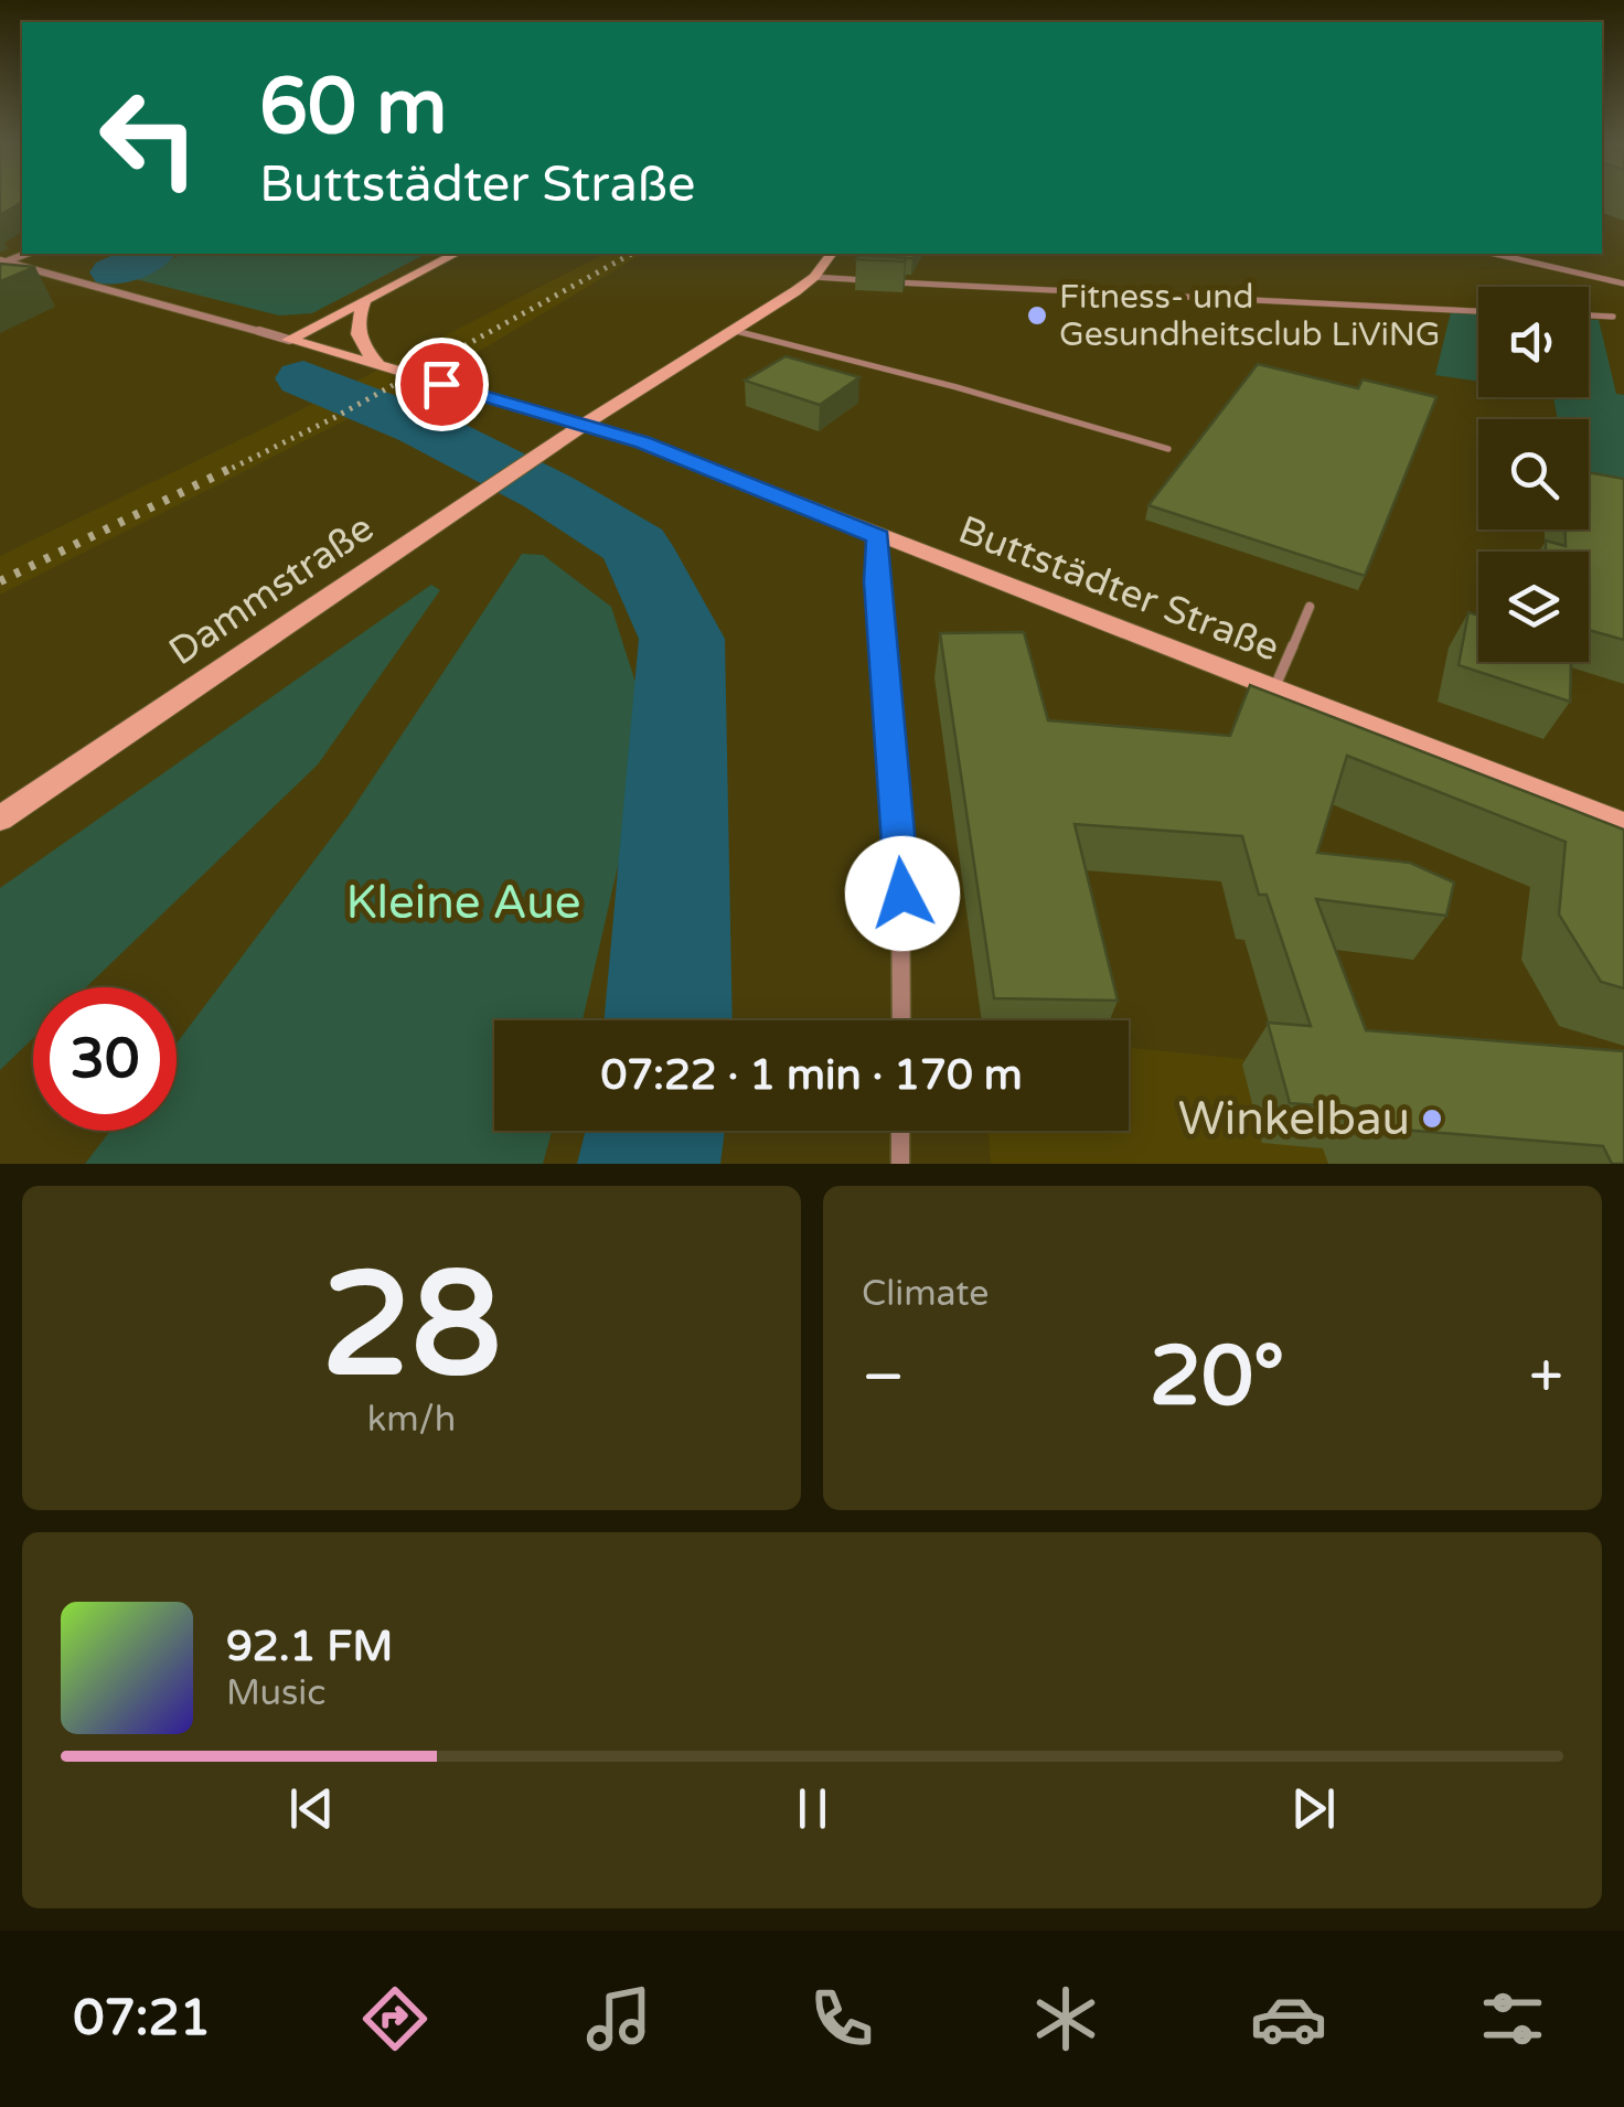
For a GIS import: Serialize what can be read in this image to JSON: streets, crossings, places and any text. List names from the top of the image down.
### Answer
{
  "streets": {
    "main road": ["Buttstädter Straße", "Dammstraße"]
  },
  "crossings": [
    ["Buttstädter Straße", "Dammstraße"]
  ],
  "parks": ["Kleine Aue"],
  "places": ["Fitness- und Gesundheitsclub LiViNG", "Winkelbau"],
  "page": {
    "turn": ["60 m", "Buttstädter Straße"],
    "limit": "30",
    "trip": "07:22 · 1 min · 170 m",
    "tile": [
      ["28", "km/h"],
      "Climate"
    ],
    "heat": ["−", "20°", "+"],
    "song": ["92.1 FM", "Music"],
    "tabs": "07:21"
  }
}
